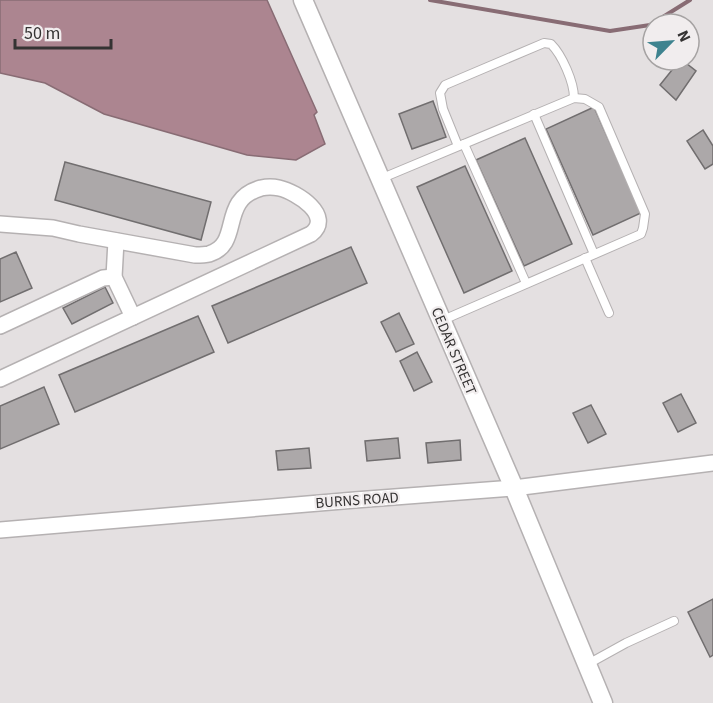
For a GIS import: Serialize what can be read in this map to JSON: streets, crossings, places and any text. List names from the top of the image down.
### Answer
{
  "streets": {
    "street": ["CEDAR STREET", "BURNS ROAD"]
  },
  "crossings": [
    ["CEDAR STREET", "BURNS ROAD"]
  ],
  "scale_bar": "50 m",
  "north": "top right"
}
